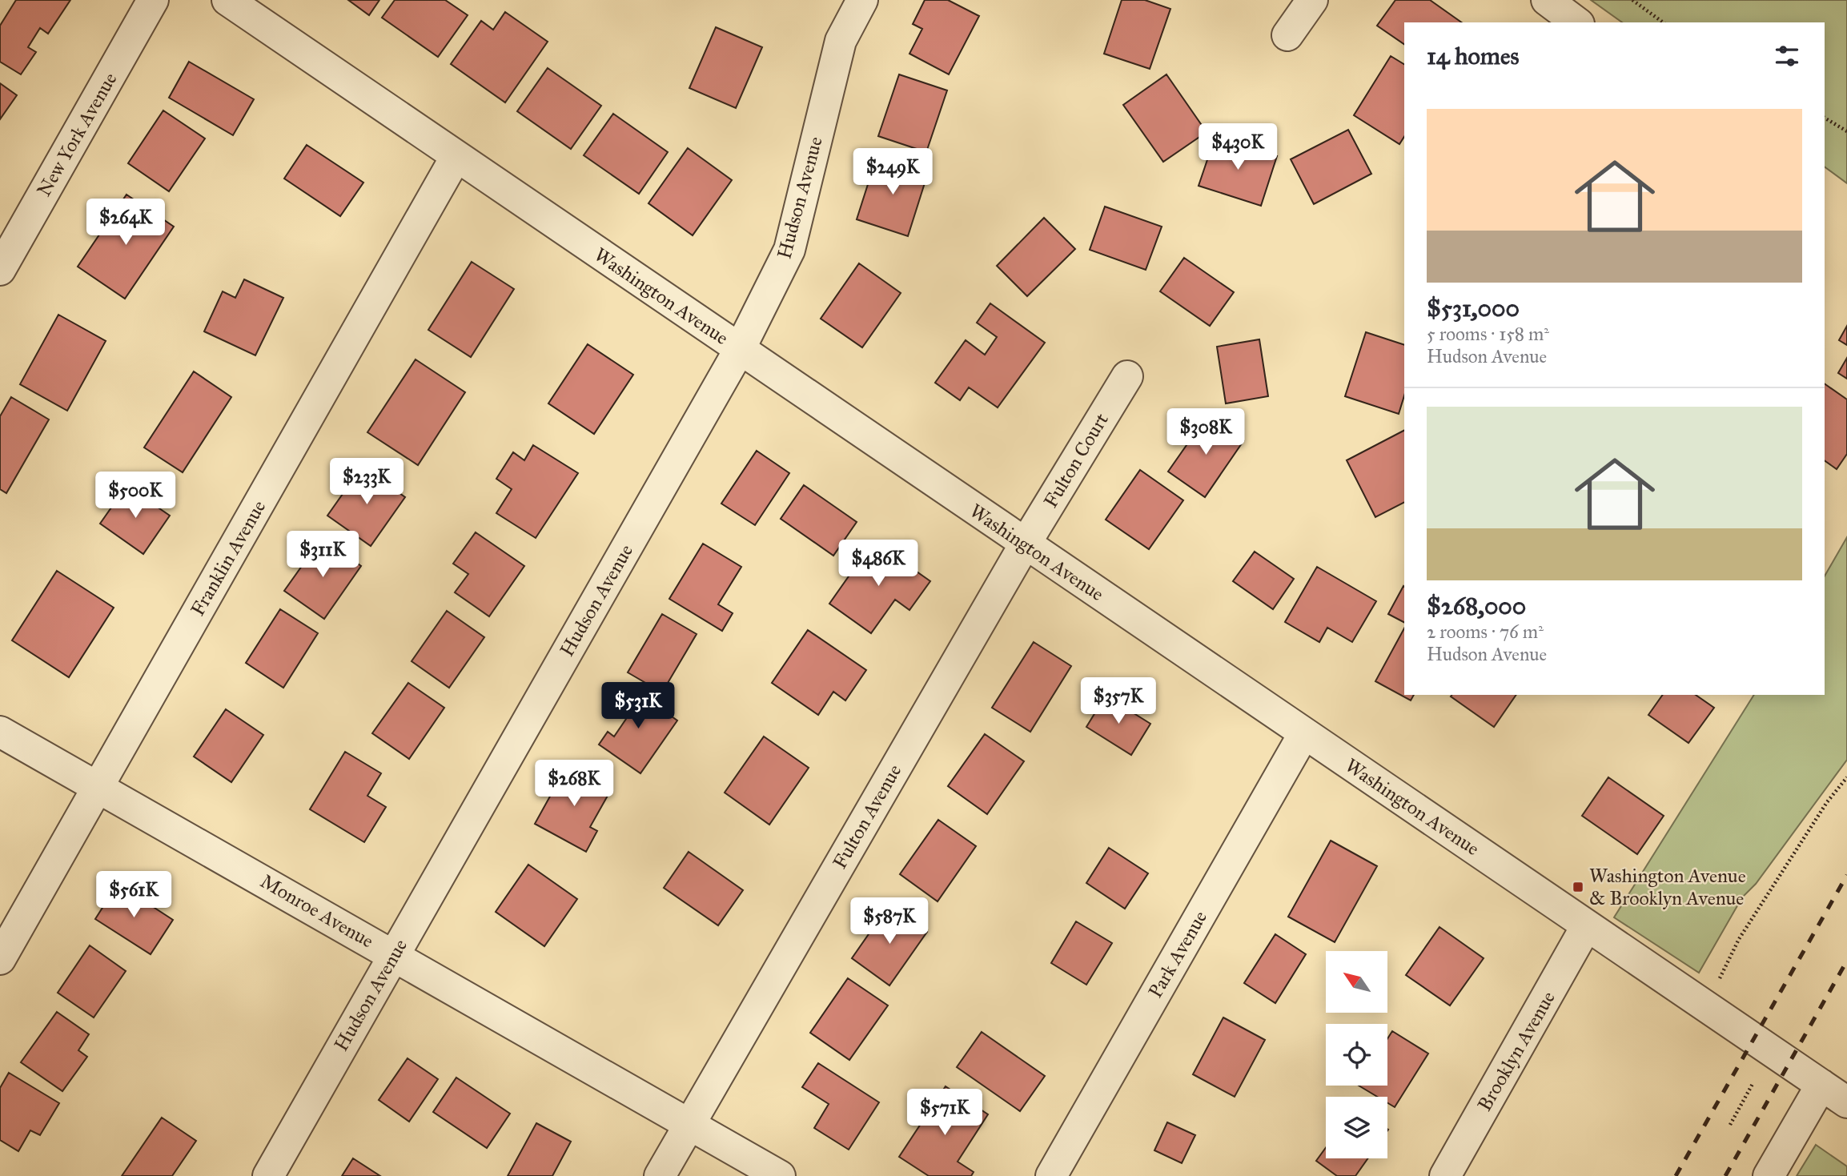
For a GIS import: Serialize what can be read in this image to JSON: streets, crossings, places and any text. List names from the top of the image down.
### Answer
{
  "streets": {
    "street": [
      "New York Avenue",
      "Hudson Avenue",
      "Washington Avenue",
      "Fulton Court",
      "Franklin Avenue",
      "Fulton Avenue",
      "Monroe Avenue",
      "Park Avenue",
      "Brooklyn Avenue"
    ]
  },
  "crossings": [
    ["Hudson Avenue", "Washington Avenue"],
    ["Hudson Avenue", "Monroe Avenue"],
    ["Washington Avenue", "Fulton Court"],
    ["Washington Avenue", "Franklin Avenue"],
    ["Washington Avenue", "Fulton Avenue"],
    ["Washington Avenue", "Park Avenue"],
    ["Washington Avenue", "Brooklyn Avenue"],
    ["Fulton Court", "Fulton Avenue"],
    ["Franklin Avenue", "Monroe Avenue"],
    ["Fulton Avenue", "Monroe Avenue"]
  ],
  "places": {
    "transit": ["Washington Avenue & Brooklyn Avenue"]
  },
  "north": "top left",
  "page": {
    "heading": "14 homes",
    "list": [
      {
        "name": "$531,000",
        "note": "5 rooms · 158 m² · Hudson Avenue"
      },
      {
        "name": "$268,000",
        "note": "2 rooms · 76 m² · Hudson Avenue"
      }
    ],
    "price": [
      "$430K",
      "$249K",
      "$264K",
      "$308K",
      "$233K",
      "$500K",
      "$311K",
      "$486K",
      "$357K",
      "$531K",
      "$268K",
      "$561K",
      "$587K",
      "$571K"
    ]
  }
}
